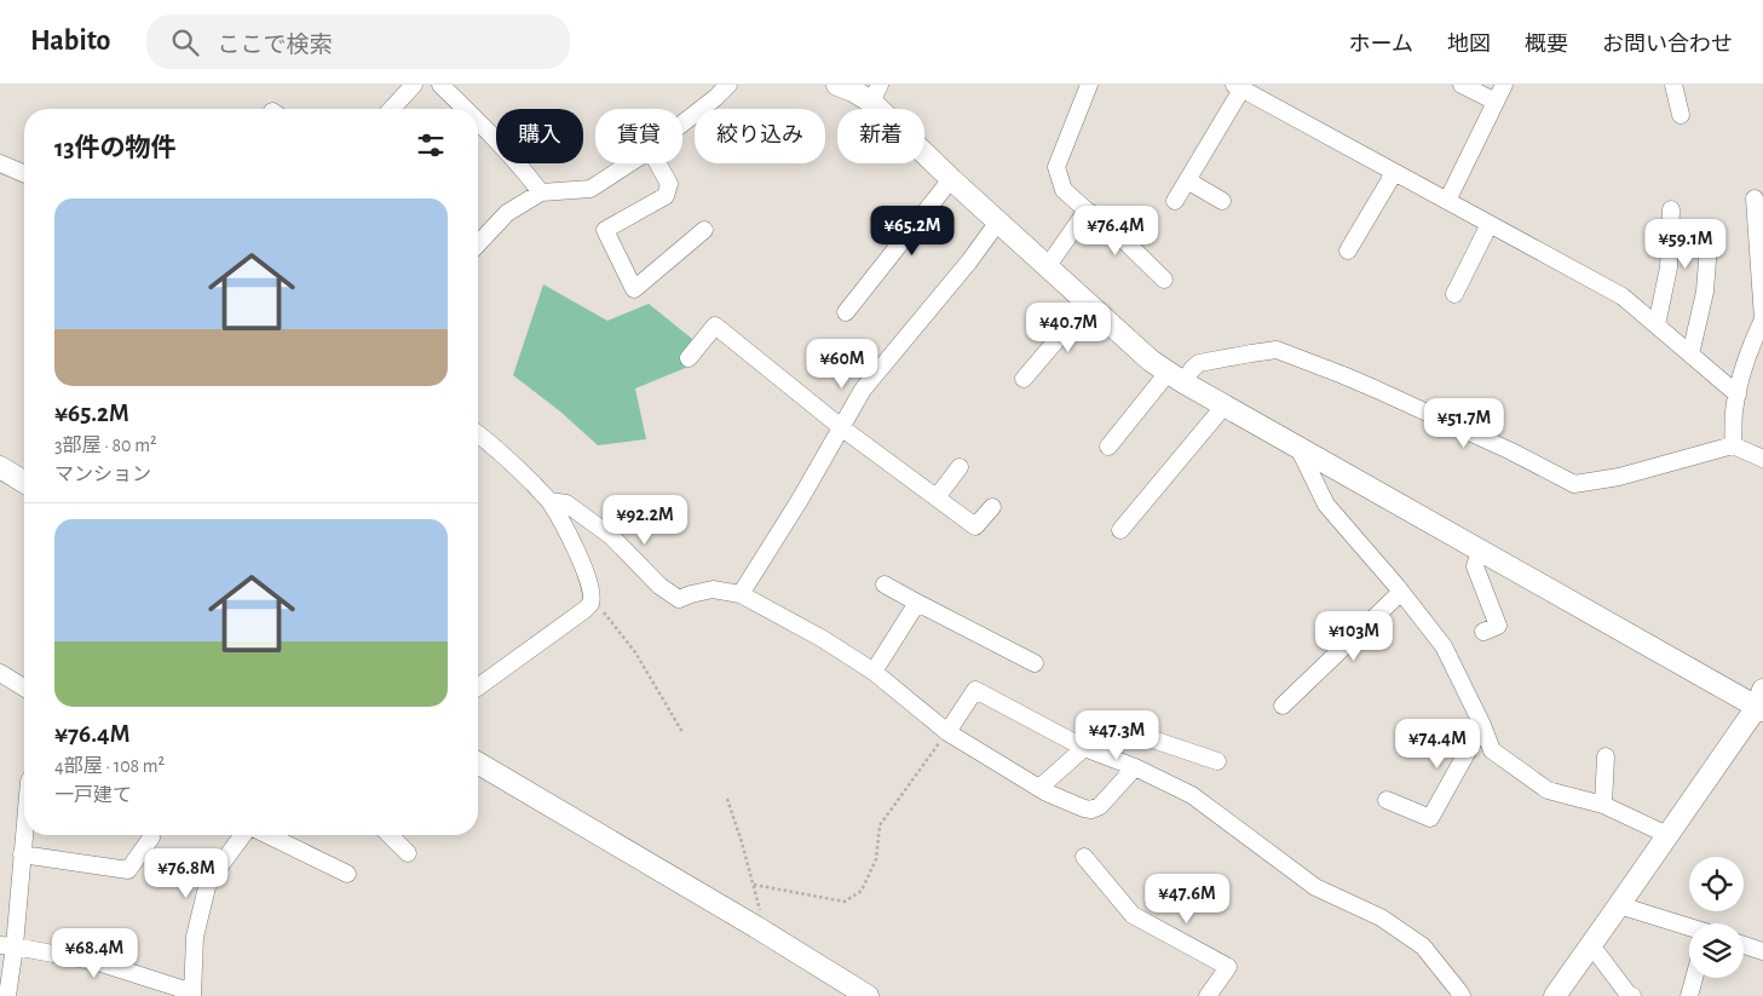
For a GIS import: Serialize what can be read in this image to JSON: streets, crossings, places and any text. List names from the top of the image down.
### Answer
{
  "page": {
    "header": "Habito",
    "search": "ここで検索",
    "nav": [
      "ホーム",
      "地図",
      "概要",
      "お問い合わせ"
    ],
    "chip": [
      "購入",
      "賃貸",
      "絞り込み",
      "新着"
    ],
    "heading": "13件の物件",
    "list": [
      {
        "name": "¥65.2M",
        "note": "3部屋 · 80 m² · マンション"
      },
      {
        "name": "¥76.4M",
        "note": "4部屋 · 108 m² · 一戸建て"
      }
    ],
    "price": [
      "¥65.2M",
      "¥76.4M",
      "¥59.1M",
      "¥40.7M",
      "¥60M",
      "¥51.7M",
      "¥92.2M",
      "¥103M",
      "¥47.3M",
      "¥74.4M",
      "¥76.8M",
      "¥47.6M",
      "¥68.4M"
    ]
  }
}
